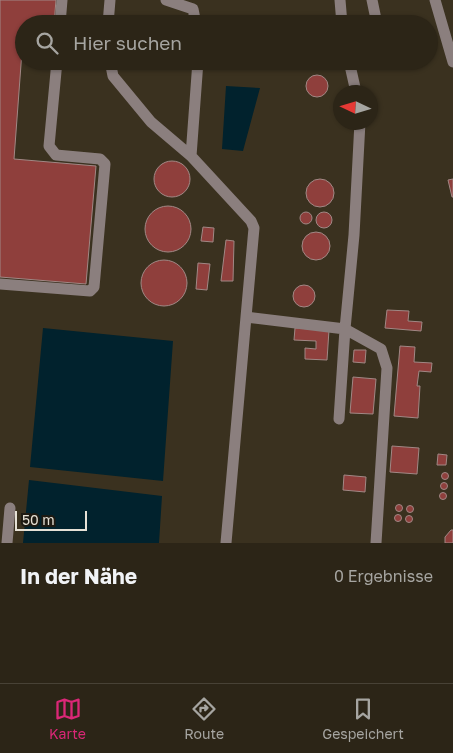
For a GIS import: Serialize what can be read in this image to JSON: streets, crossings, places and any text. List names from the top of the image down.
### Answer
{
  "scale_bar": "50 m",
  "north": "left",
  "page": {
    "search": "Hier suchen",
    "scale": "50 m",
    "heading": ["In der Nähe", "0 Ergebnisse"],
    "nav": ["Karte", "Route", "Gespeichert"]
  }
}
